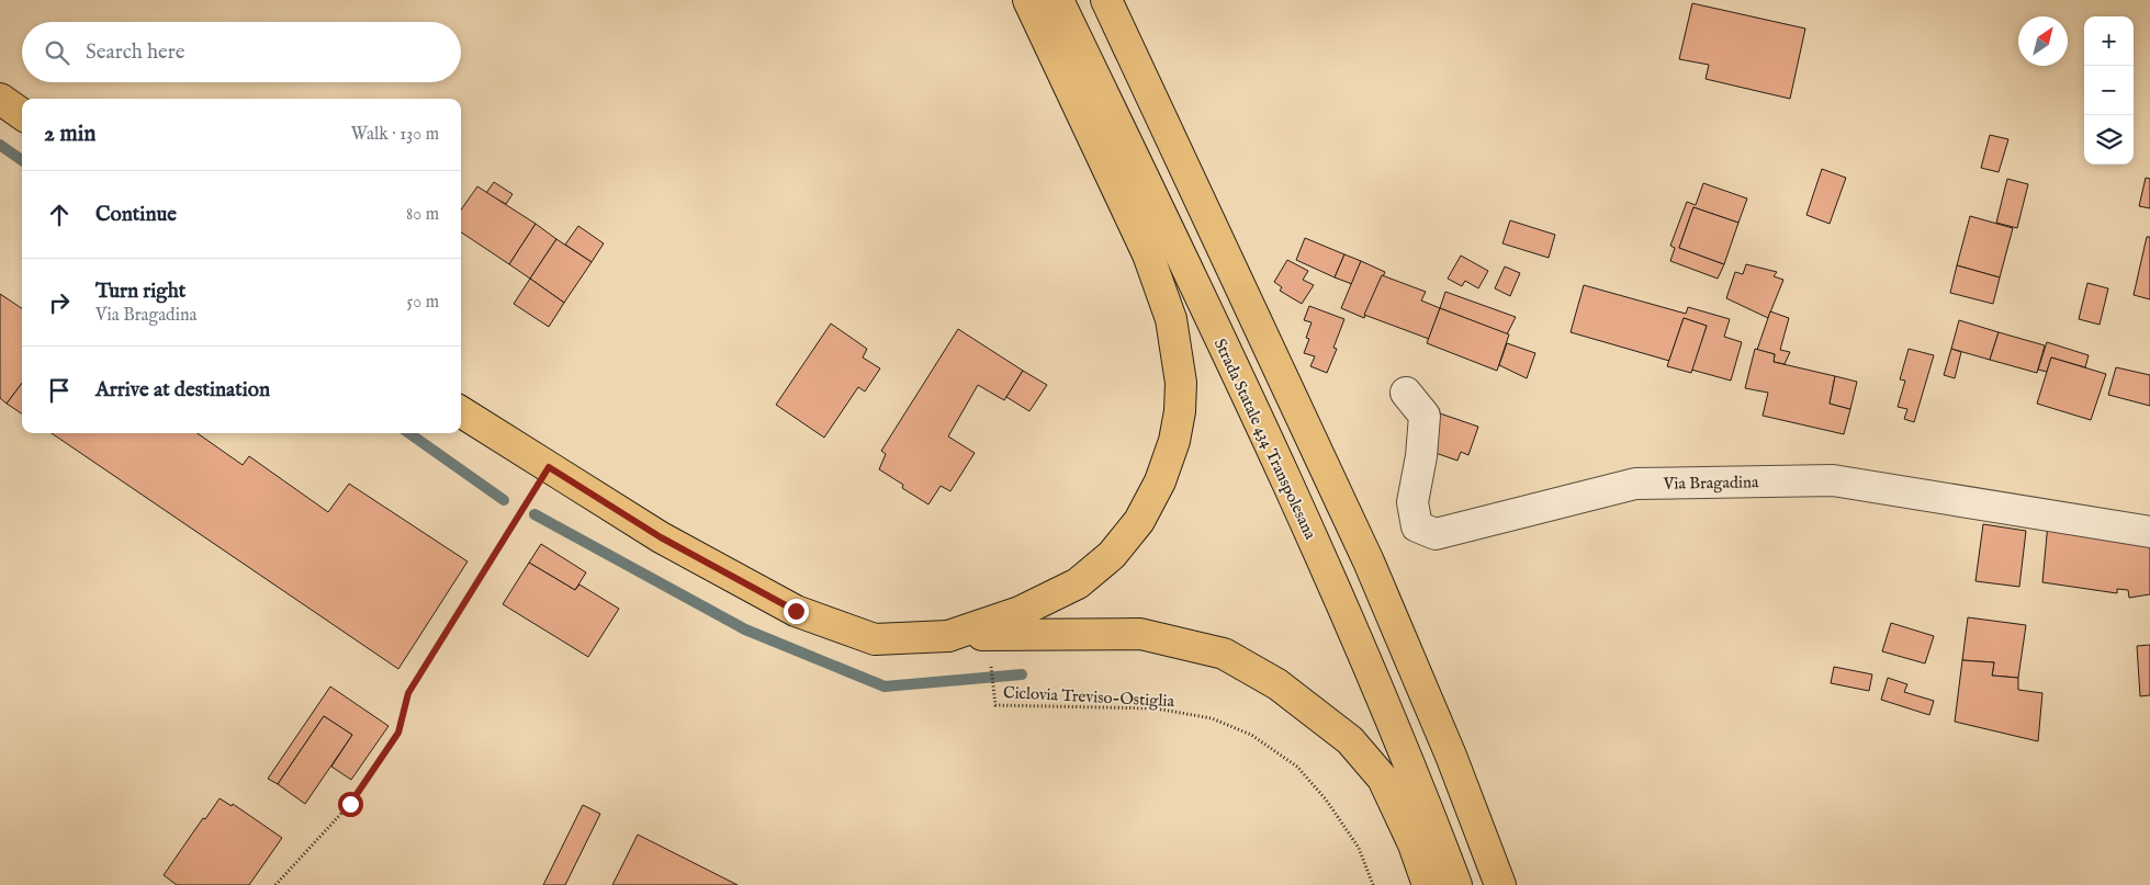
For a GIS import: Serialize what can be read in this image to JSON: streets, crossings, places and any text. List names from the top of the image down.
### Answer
{
  "streets": {
    "main road": ["Strada Statale 434 Transpolesana"],
    "street": ["Via Bragadina"],
    "path": ["Ciclovia Treviso-Ostiglia"]
  },
  "north": "top right",
  "page": {
    "map_buttons": ["+", "−"],
    "search": "Search here",
    "heading": ["2 min", "Walk · 130 m"],
    "list": [
      ["Continue", "80 m"],
      ["Turn right", "Via Bragadina", "50 m"],
      "Arrive at destination"
    ]
  }
}
